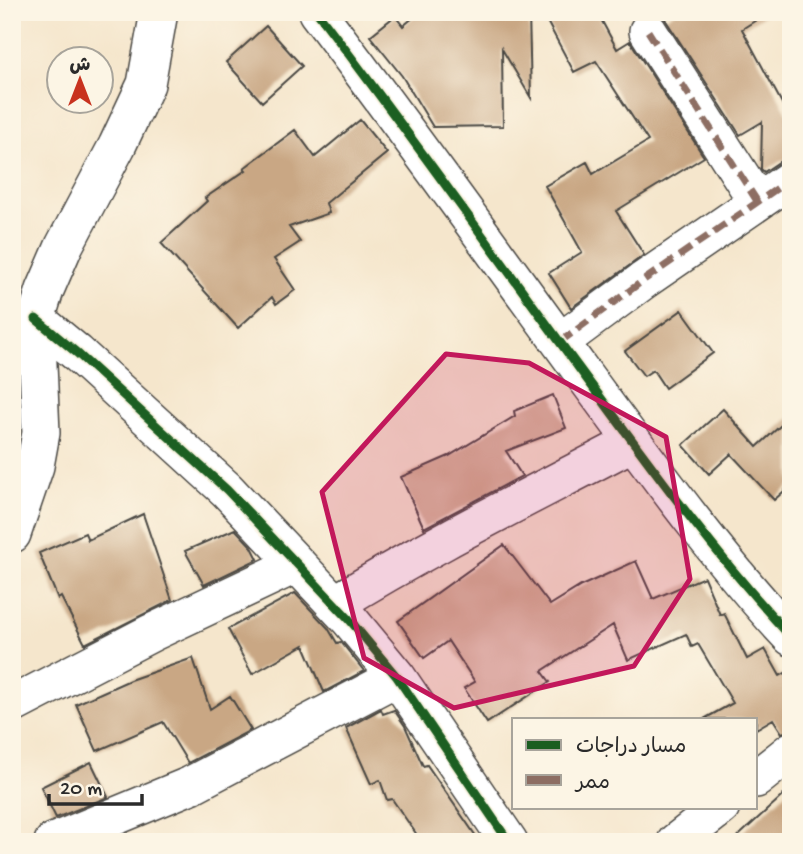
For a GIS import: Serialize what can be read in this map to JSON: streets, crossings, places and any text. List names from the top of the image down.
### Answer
{
  "legend": ["مسار دراجات", "ممر"],
  "scale_bar": "20 m",
  "north": "top"
}
